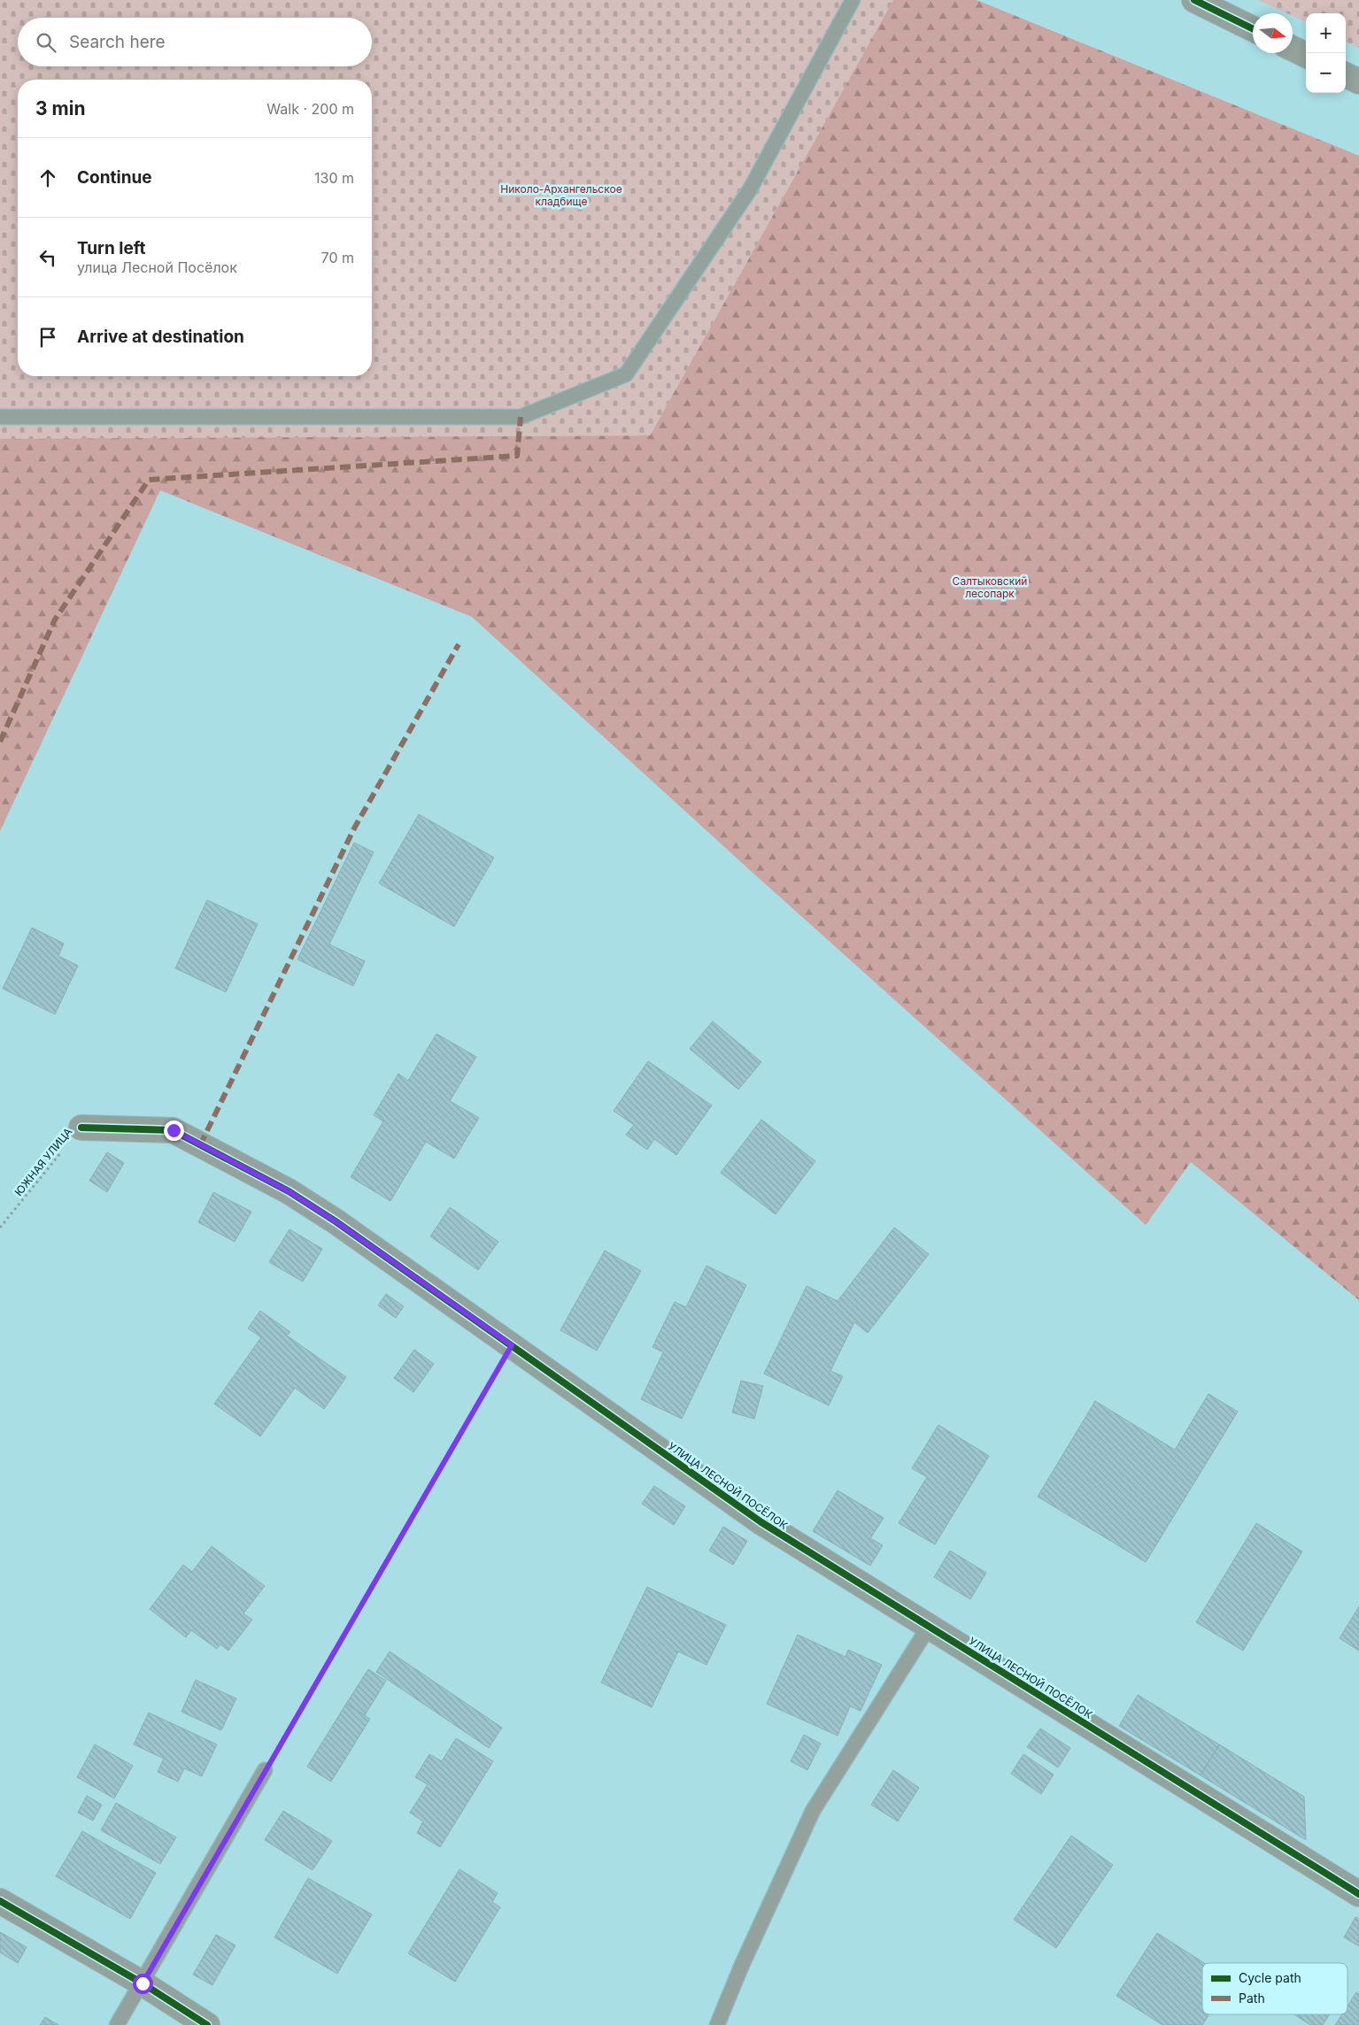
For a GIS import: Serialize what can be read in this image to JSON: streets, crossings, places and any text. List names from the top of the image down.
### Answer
{
  "streets": {
    "street": ["УЛИЦА ЛЕСНОЙ ПОСЁЛОК"],
    "path": ["ЮЖНАЯ УЛИЦА"]
  },
  "crossings": [
    ["ЮЖНАЯ УЛИЦА", "УЛИЦА ЛЕСНОЙ ПОСЁЛОК"]
  ],
  "parks": ["Николо-Архангельское кладбище", "Салтыковский лесопарк"],
  "legend": ["Cycle path", "Path"],
  "north": "right",
  "page": {
    "map_buttons": ["+", "−"],
    "search": "Search here",
    "heading": ["3 min", "Walk · 200 m"],
    "list": [
      ["Continue", "130 m"],
      ["Turn left", "улица Лесной Посёлок", "70 m"],
      "Arrive at destination"
    ]
  }
}
